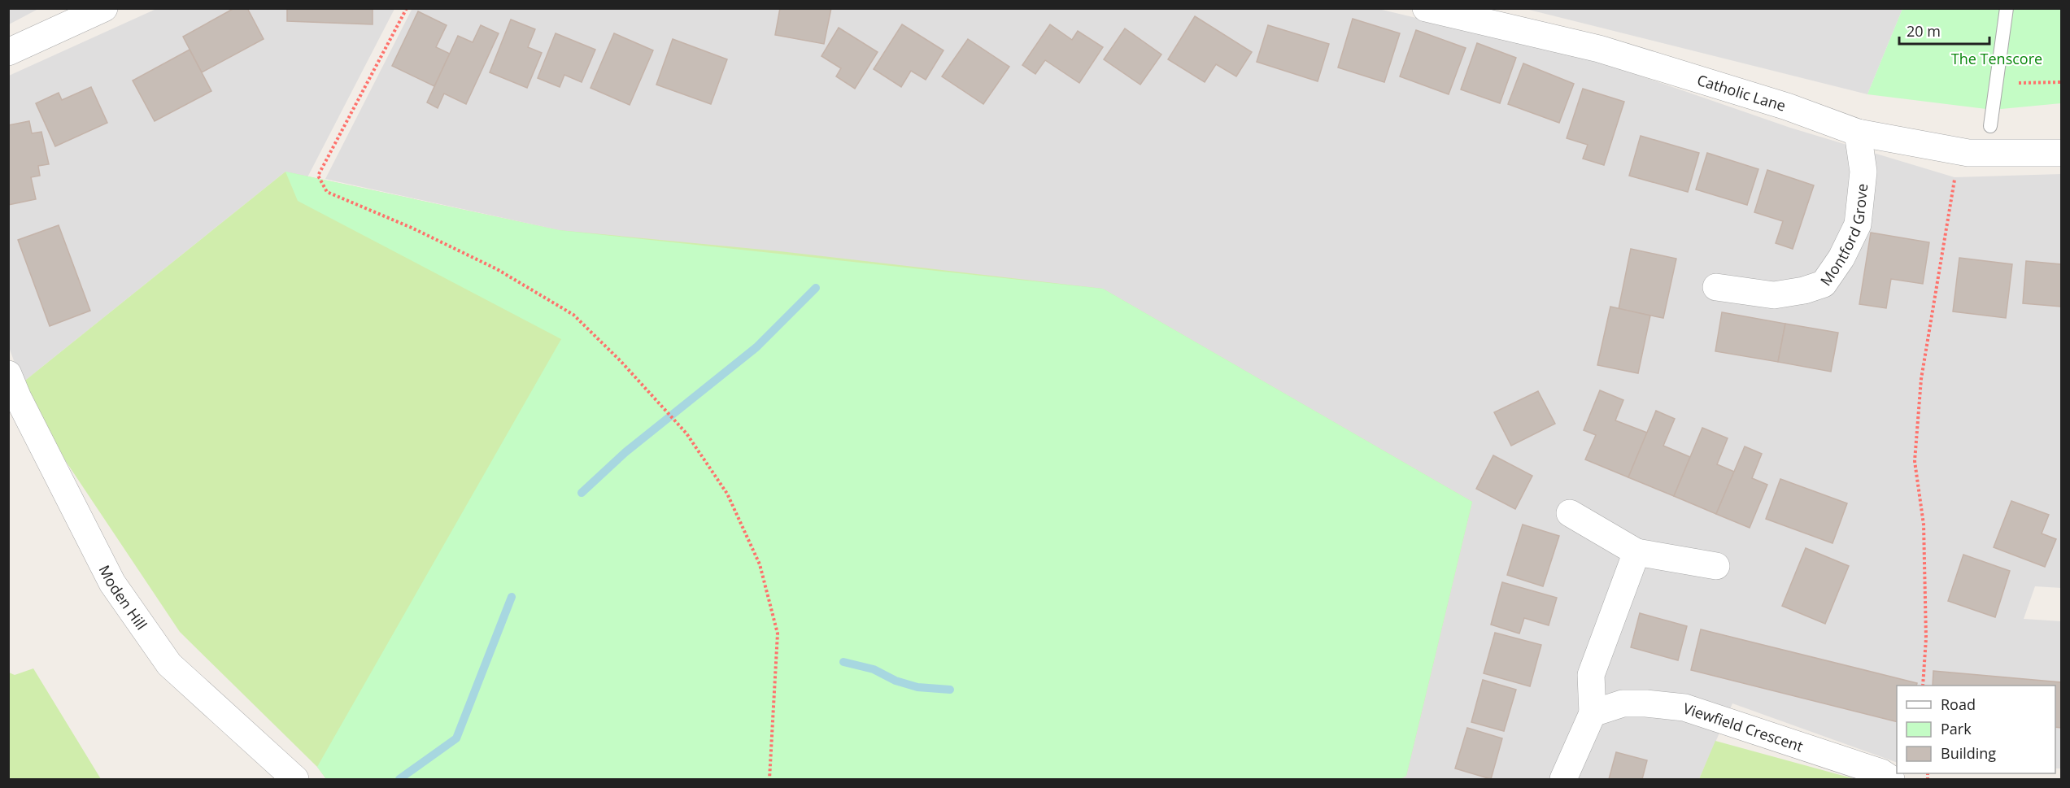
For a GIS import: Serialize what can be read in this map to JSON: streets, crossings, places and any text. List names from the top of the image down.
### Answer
{
  "streets": {
    "street": [
      "Catholic Lane",
      "Montford Grove",
      "Moden Hill",
      "Viewfield Crescent"
    ]
  },
  "crossings": [
    ["Catholic Lane", "Montford Grove"]
  ],
  "parks": ["The Tenscore"],
  "legend": ["Road", "Park", "Building"],
  "scale_bar": "20 m"
}
